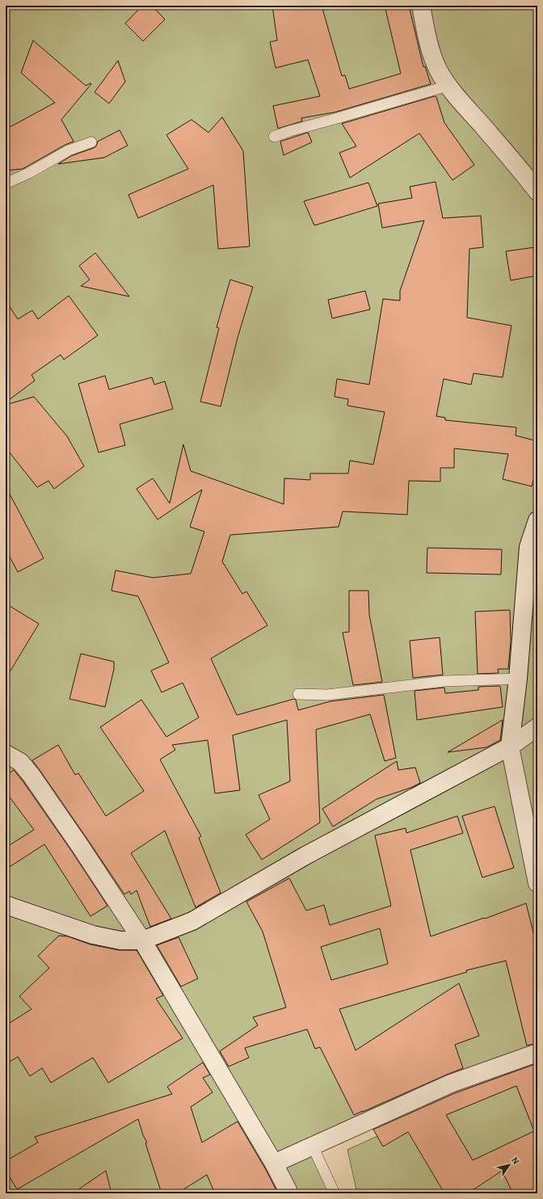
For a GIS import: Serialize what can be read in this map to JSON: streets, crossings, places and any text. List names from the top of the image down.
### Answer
{
  "north": "top right"
}
